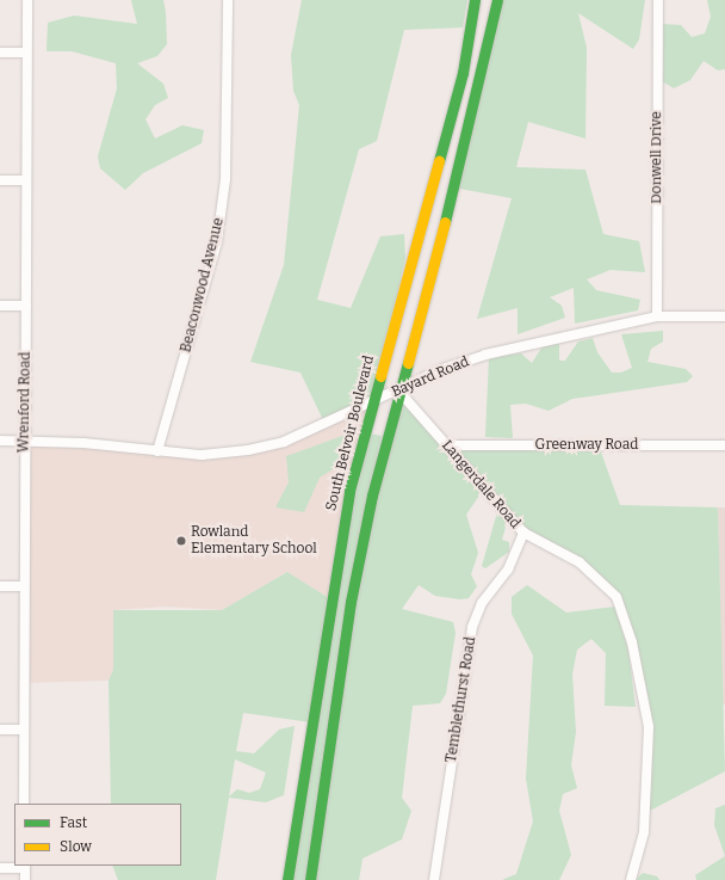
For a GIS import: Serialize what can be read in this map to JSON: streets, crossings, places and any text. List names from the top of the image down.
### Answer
{
  "streets": {
    "street": [
      "Donwell Drive",
      "Beaconwood Avenue",
      "Bayard Road",
      "Wrenford Road",
      "South Belvoir Boulevard",
      "Greenway Road",
      "Langerdale Road",
      "Temblethurst Road"
    ]
  },
  "crossings": [
    ["Donwell Drive", "Bayard Road"],
    ["Beaconwood Avenue", "Bayard Road"],
    ["Bayard Road", "Wrenford Road"],
    ["Bayard Road", "South Belvoir Boulevard"],
    ["Bayard Road", "Langerdale Road"],
    ["Greenway Road", "Langerdale Road"],
    ["Langerdale Road", "Temblethurst Road"]
  ],
  "places": ["Rowland Elementary School"],
  "legend": ["Fast", "Slow"]
}
